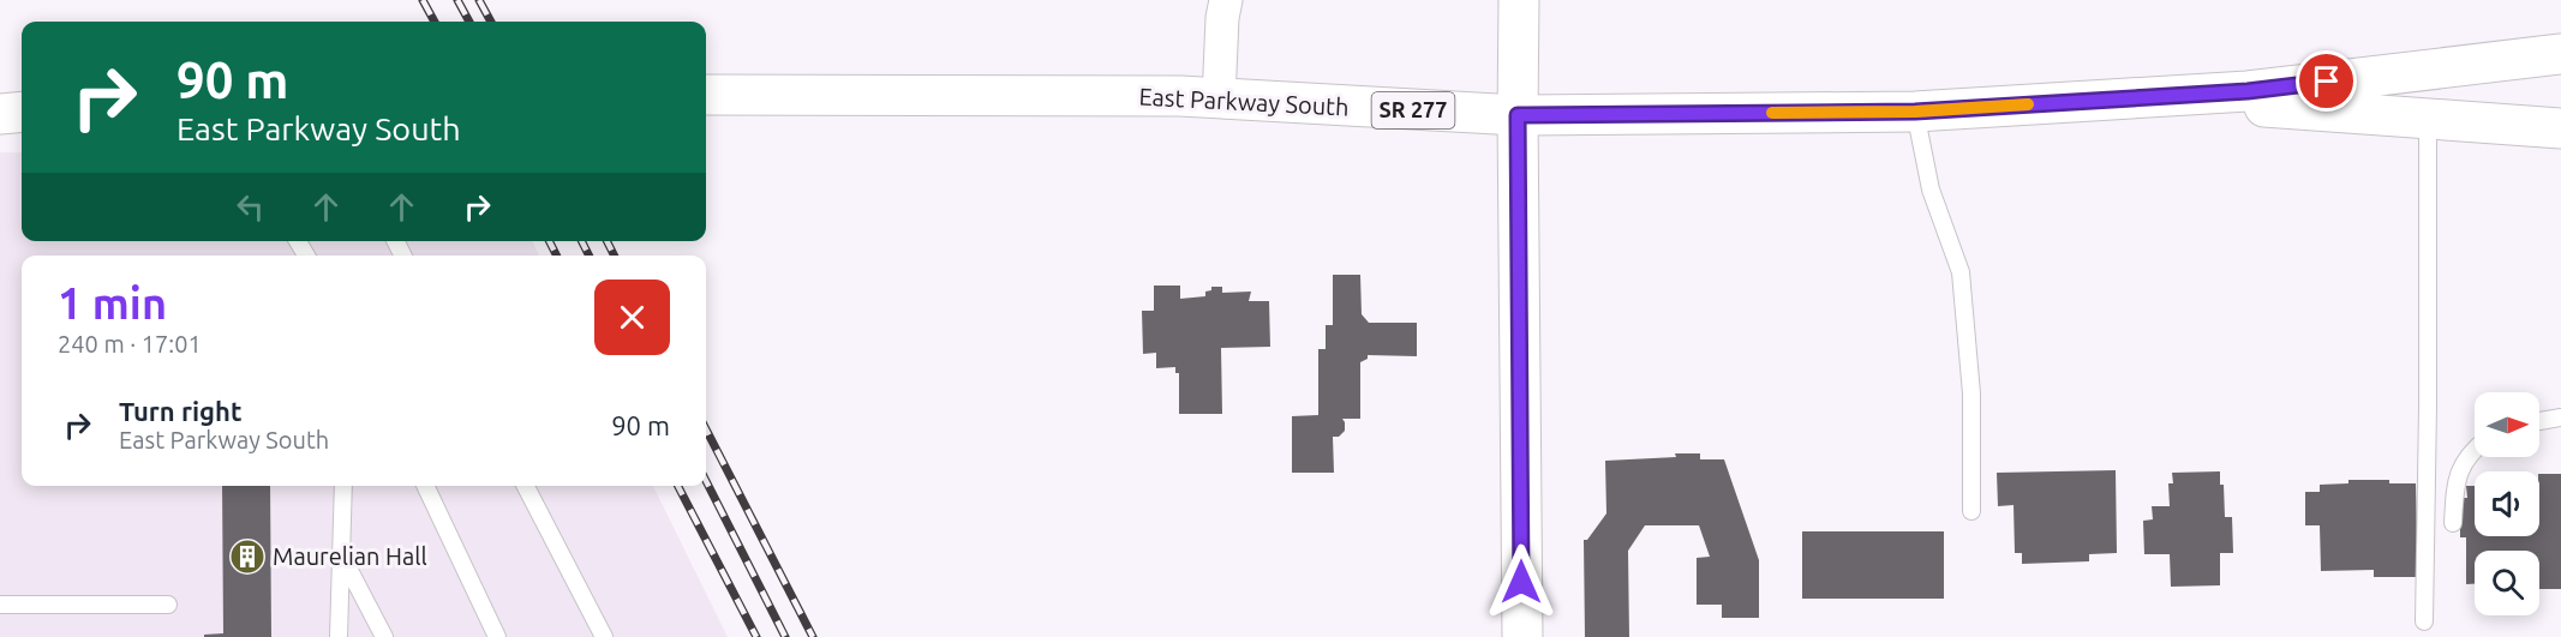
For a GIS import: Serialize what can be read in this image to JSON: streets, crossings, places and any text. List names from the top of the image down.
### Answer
{
  "streets": {
    "main road": ["East Parkway South", "SR 277"]
  },
  "places": {
    "building": ["Maurelian Hall"]
  },
  "north": "right",
  "page": {
    "turn": ["90 m", "East Parkway South"],
    "heading": ["1 min", "240 m · 17:01"],
    "list": [
      {
        "name": "Turn right",
        "note": "East Parkway South",
        "value": "90 m"
      }
    ]
  }
}
